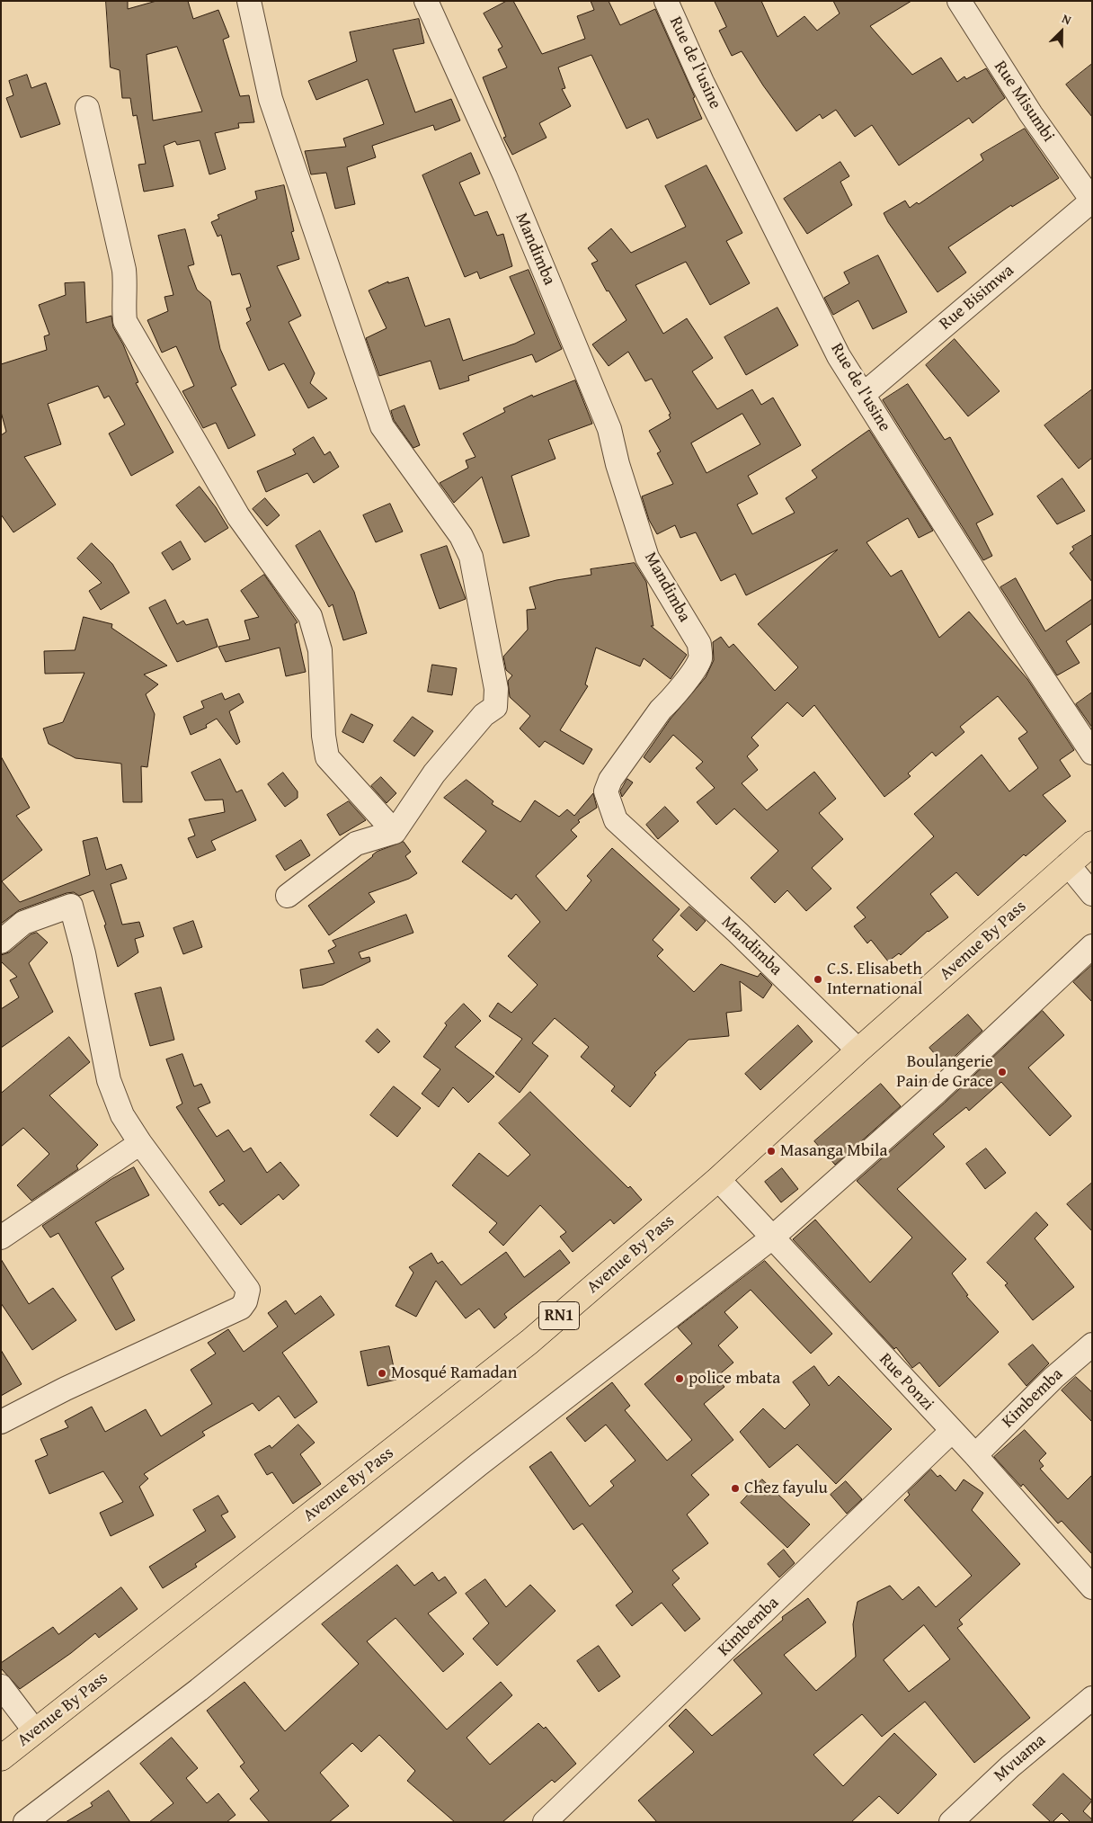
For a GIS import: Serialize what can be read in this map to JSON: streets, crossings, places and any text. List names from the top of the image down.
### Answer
{
  "streets": {
    "highway": ["Avenue By Pass", "RN1"],
    "street": [
      "Rue de l'usine",
      "Rue Misumbi",
      "Mandimba",
      "Rue Bisimwa",
      "Rue Ponzi",
      "Kimbemba",
      "Mvuama"
    ]
  },
  "crossings": [
    ["Rue de l'usine", "Rue Bisimwa"],
    ["Rue Misumbi", "Rue Bisimwa"],
    ["Mandimba", "Avenue By Pass"],
    ["Avenue By Pass", "Rue Ponzi"],
    ["Rue Ponzi", "Kimbemba"]
  ],
  "places": [
    "C.S. Elisabeth International",
    "Boulangerie Pain de Grace",
    "Masanga Mbila",
    "Mosqué Ramadan",
    "police mbata",
    "Chez fayulu"
  ],
  "north": "top right"
}
